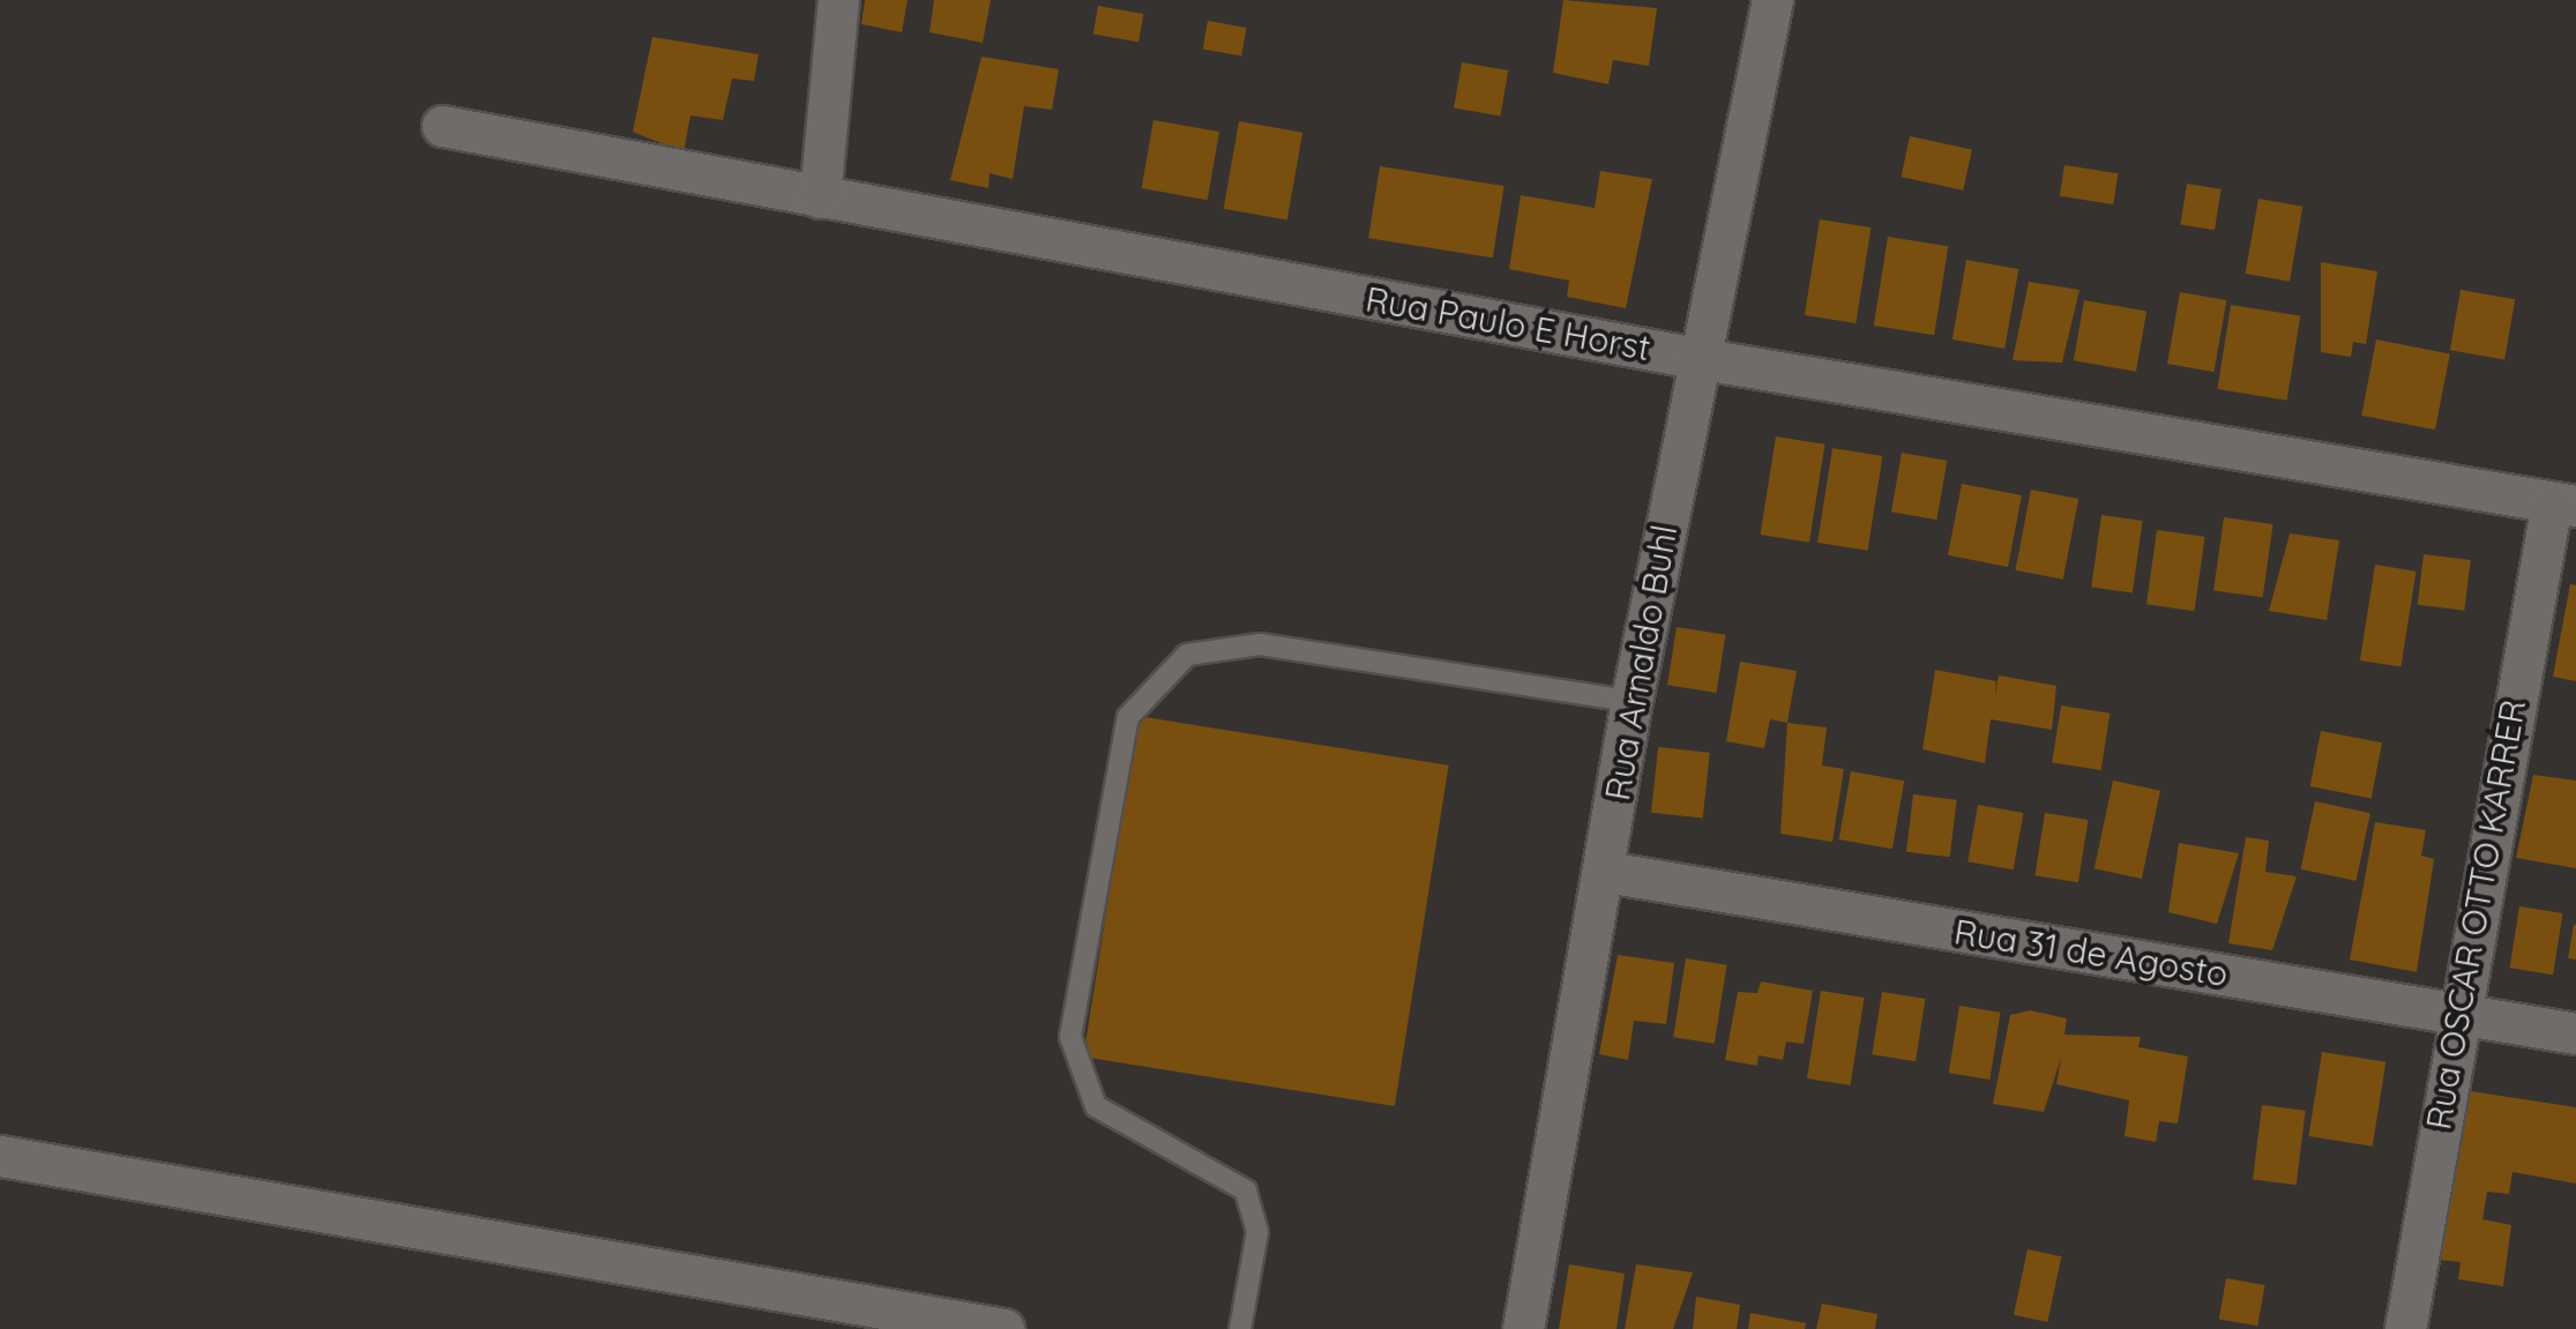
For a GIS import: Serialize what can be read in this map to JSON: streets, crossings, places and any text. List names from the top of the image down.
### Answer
{
  "streets": {
    "street": [
      "Rua Paulo E Horst",
      "Rua Arnaldo Buhl",
      "Rua OSCAR OTTO KARRER",
      "Rua 31 de Agosto"
    ]
  },
  "crossings": [
    ["Rua Paulo E Horst", "Rua Arnaldo Buhl"],
    ["Rua Paulo E Horst", "Rua OSCAR OTTO KARRER"],
    ["Rua Arnaldo Buhl", "Rua 31 de Agosto"],
    ["Rua OSCAR OTTO KARRER", "Rua 31 de Agosto"]
  ]
}
